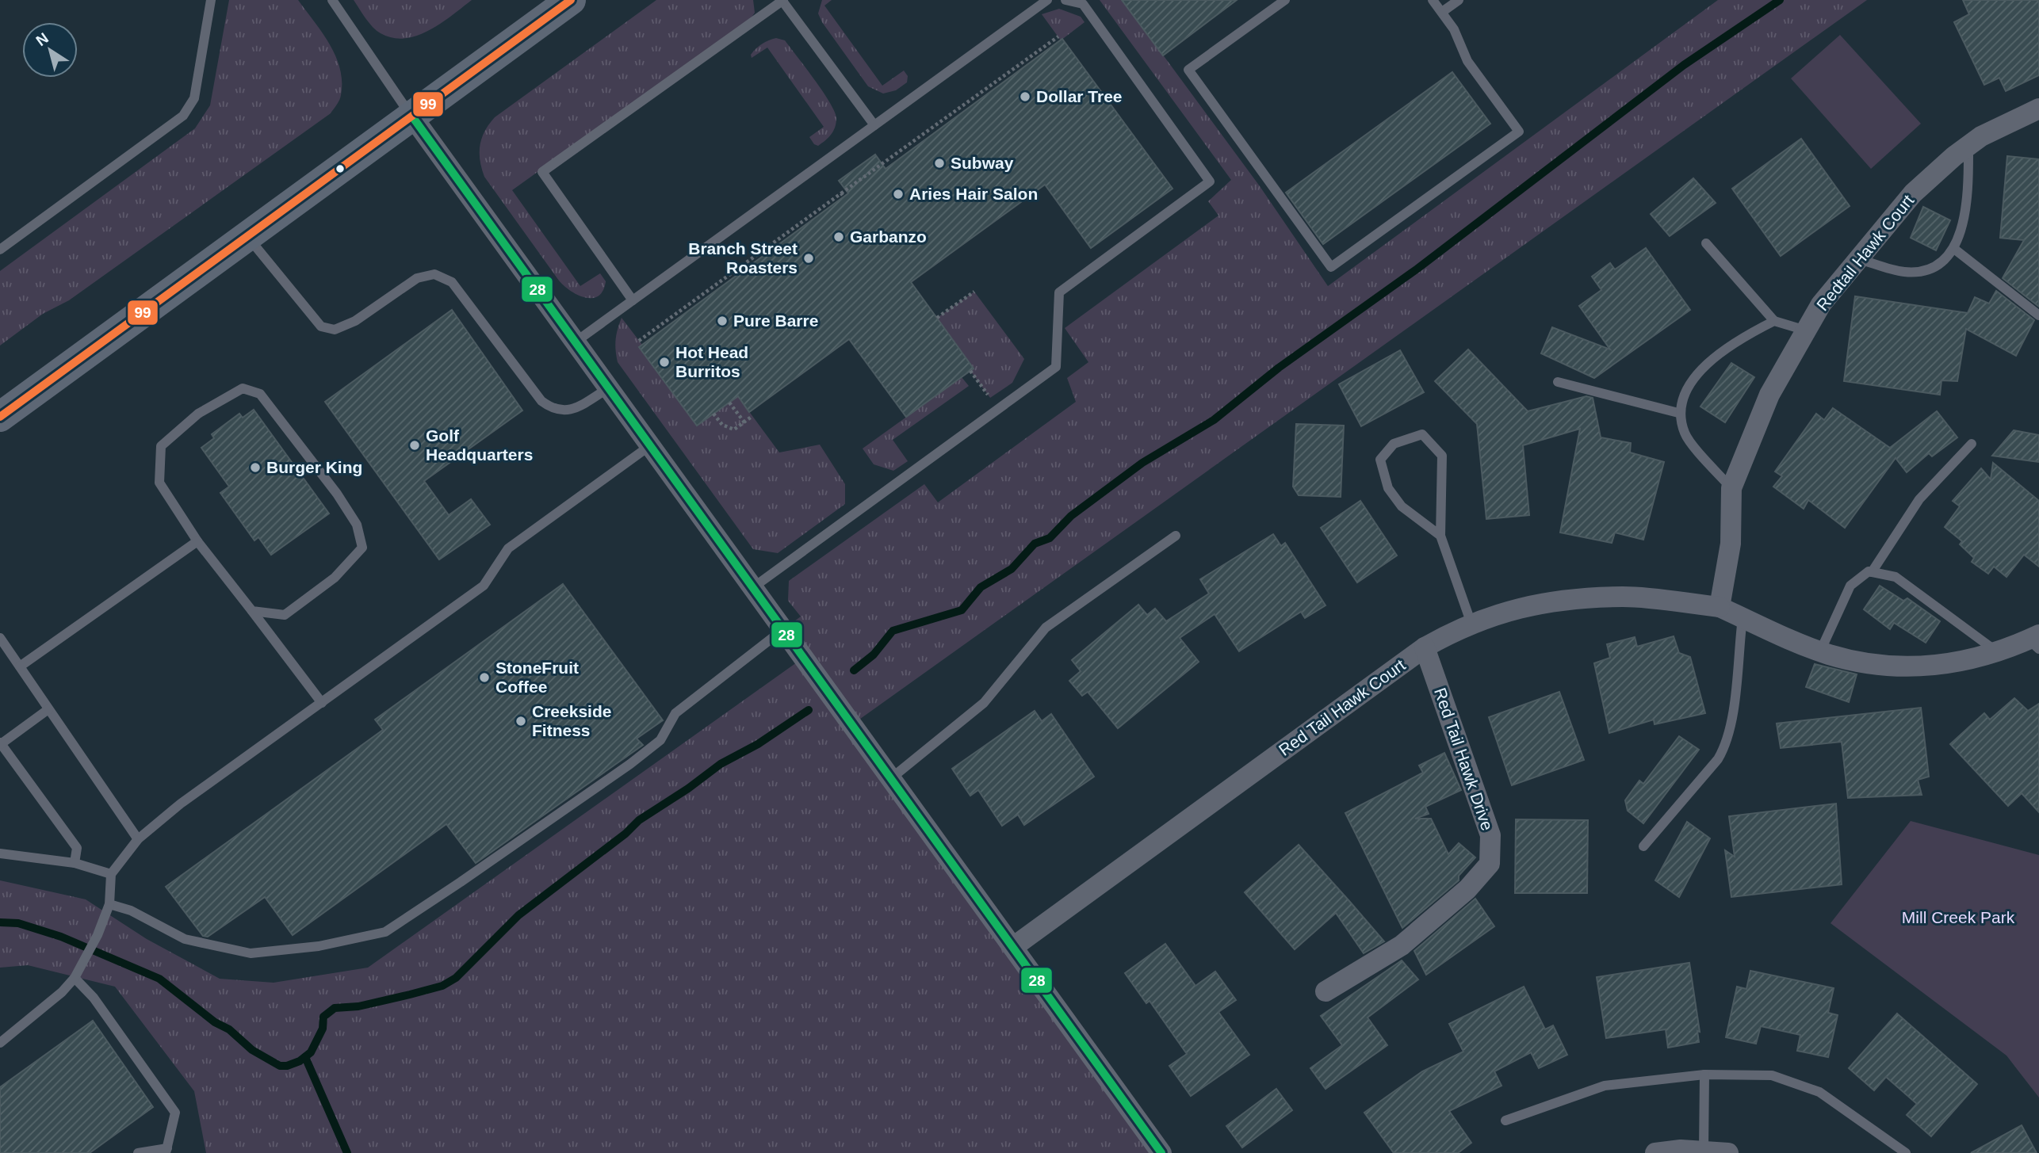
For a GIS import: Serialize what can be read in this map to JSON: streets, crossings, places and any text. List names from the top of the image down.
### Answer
{
  "streets": {
    "street": ["Redtail Hawk Court", "Red Tail Hawk Court", "Red Tail Hawk Drive"]
  },
  "crossings": [
    ["Redtail Hawk Court", "Red Tail Hawk Court"],
    ["Red Tail Hawk Court", "Red Tail Hawk Drive"]
  ],
  "parks": ["Mill Creek Park"],
  "places": [
    "Dollar Tree",
    "Subway",
    "Aries Hair Salon",
    "Garbanzo",
    "Branch Street Roasters",
    "Pure Barre",
    "Hot Head Burritos",
    "Golf Headquarters",
    "Burger King",
    "StoneFruit Coffee",
    "Creekside Fitness"
  ],
  "lines": ["transit line 99", "transit line 28"],
  "north": "top left"
}
